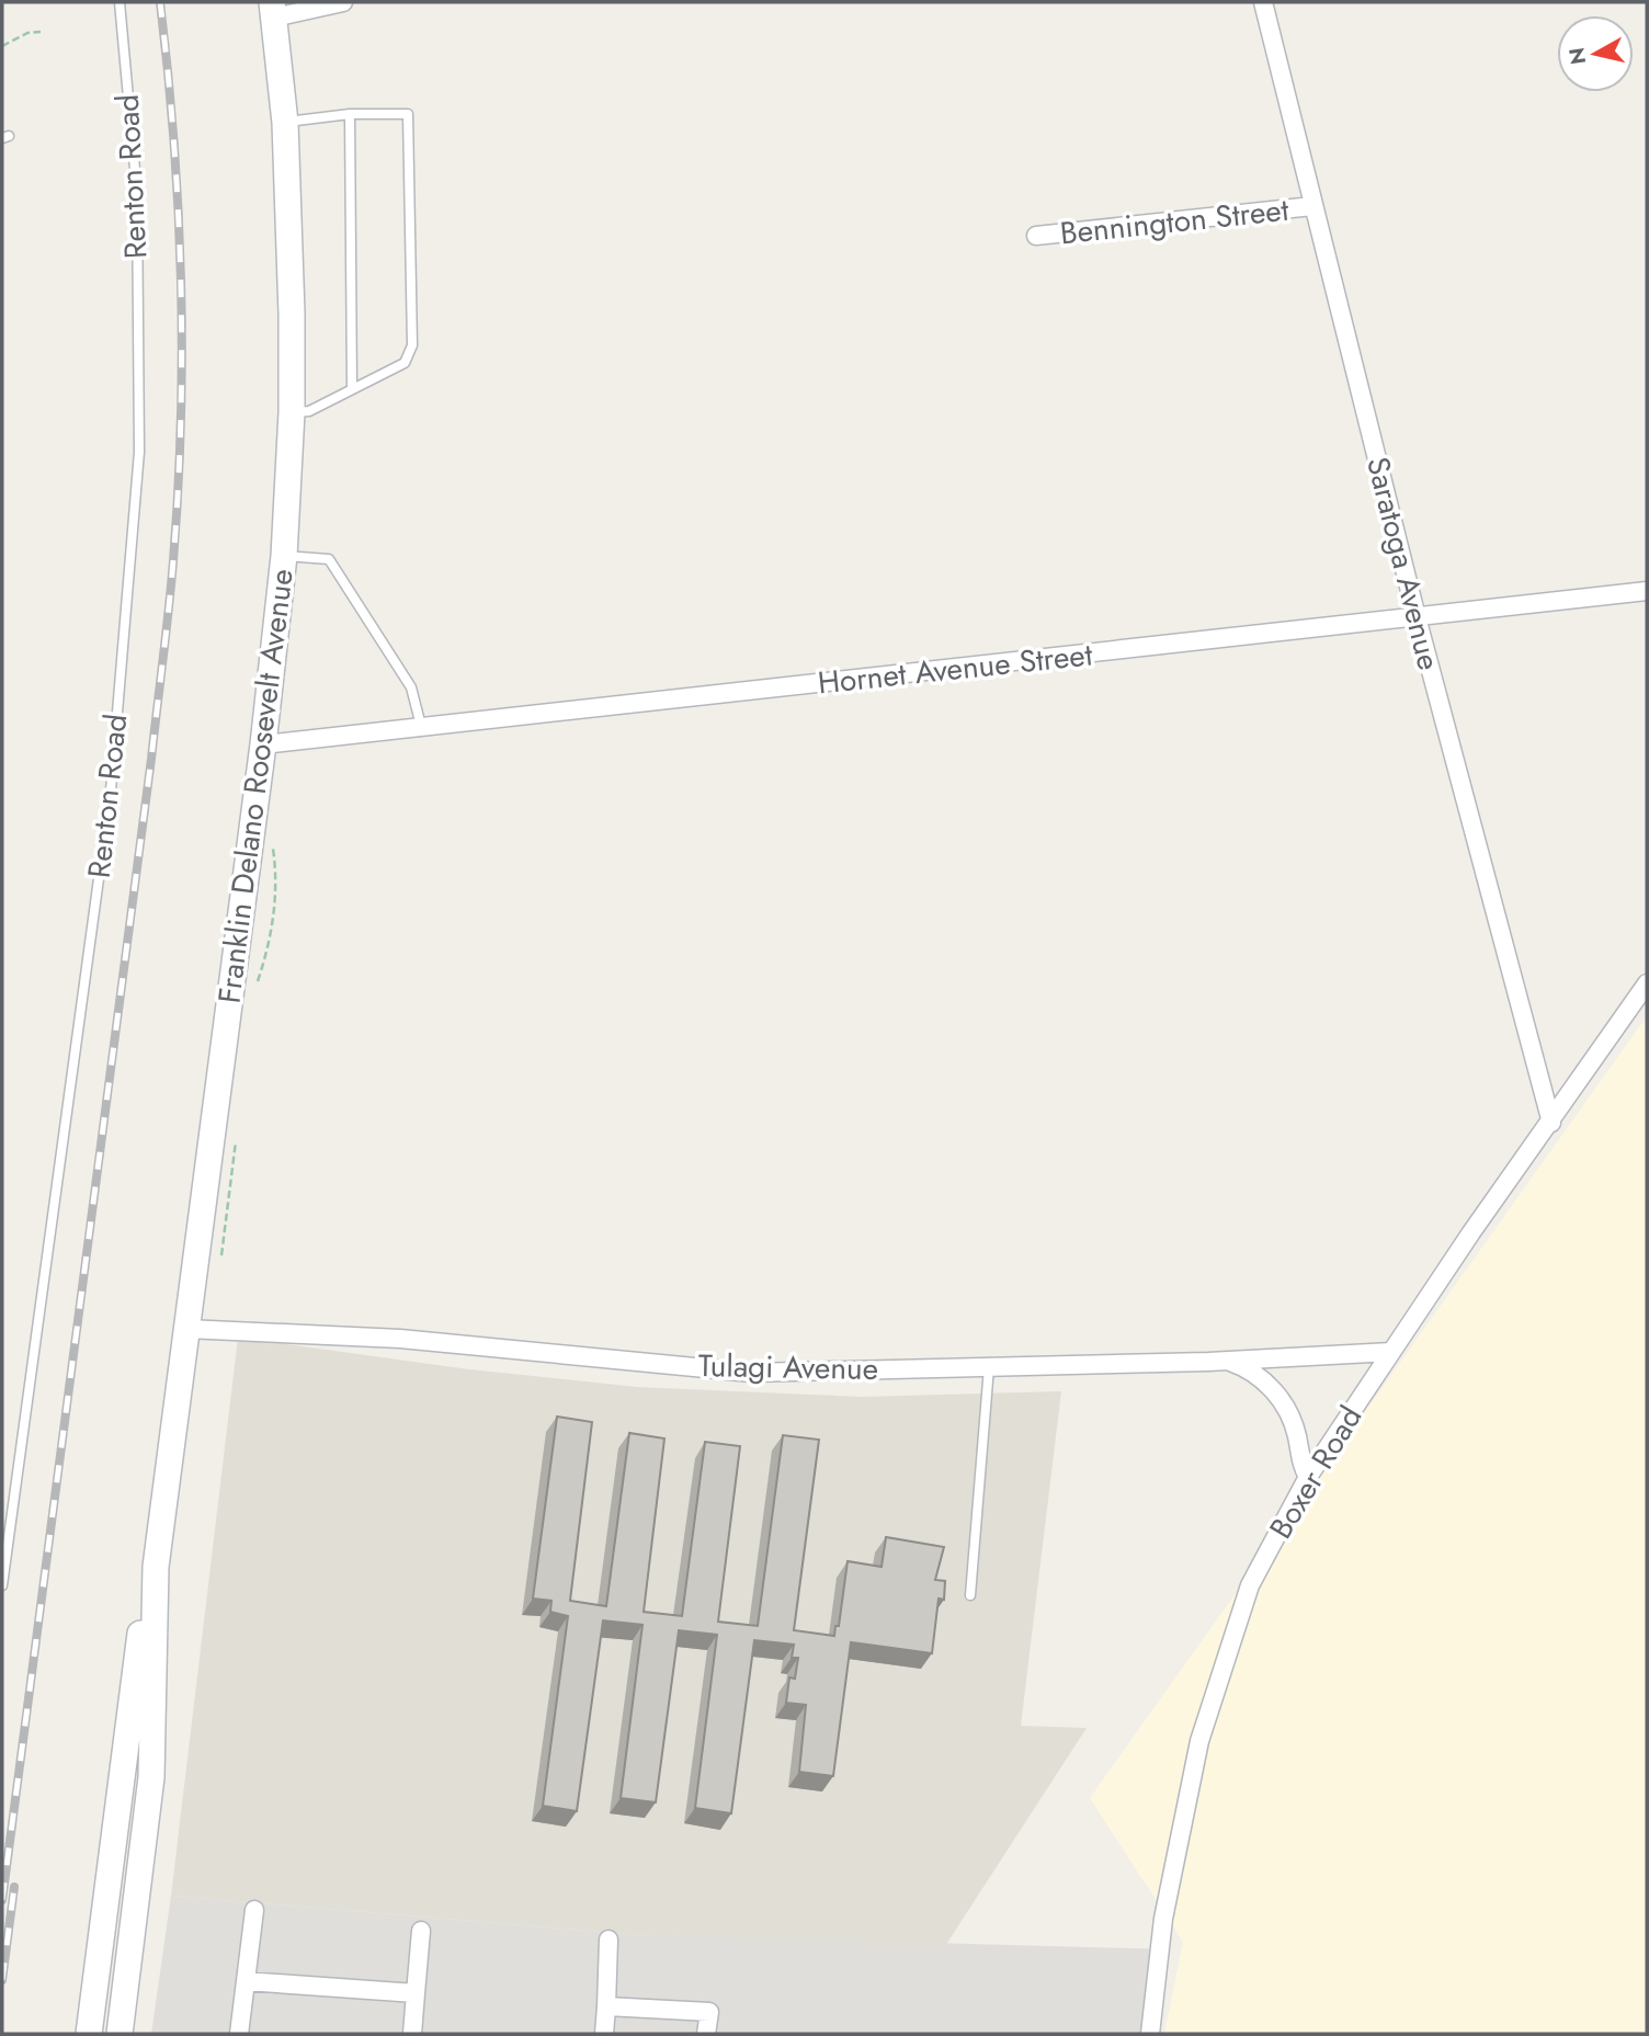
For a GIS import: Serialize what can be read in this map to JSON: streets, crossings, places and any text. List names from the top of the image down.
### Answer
{
  "streets": {
    "main road": ["Franklin Delano Roosevelt Avenue"],
    "street": [
      "Bennington Street",
      "Saratoga Avenue",
      "Hornet Avenue Street",
      "Tulagi Avenue",
      "Boxer Road"
    ],
    "lane": ["Renton Road"]
  },
  "crossings": [
    ["Bennington Street", "Saratoga Avenue"],
    ["Saratoga Avenue", "Hornet Avenue Street"],
    ["Saratoga Avenue", "Boxer Road"],
    ["Hornet Avenue Street", "Franklin Delano Roosevelt Avenue"],
    ["Franklin Delano Roosevelt Avenue", "Tulagi Avenue"],
    ["Tulagi Avenue", "Boxer Road"]
  ],
  "north": "left"
}
